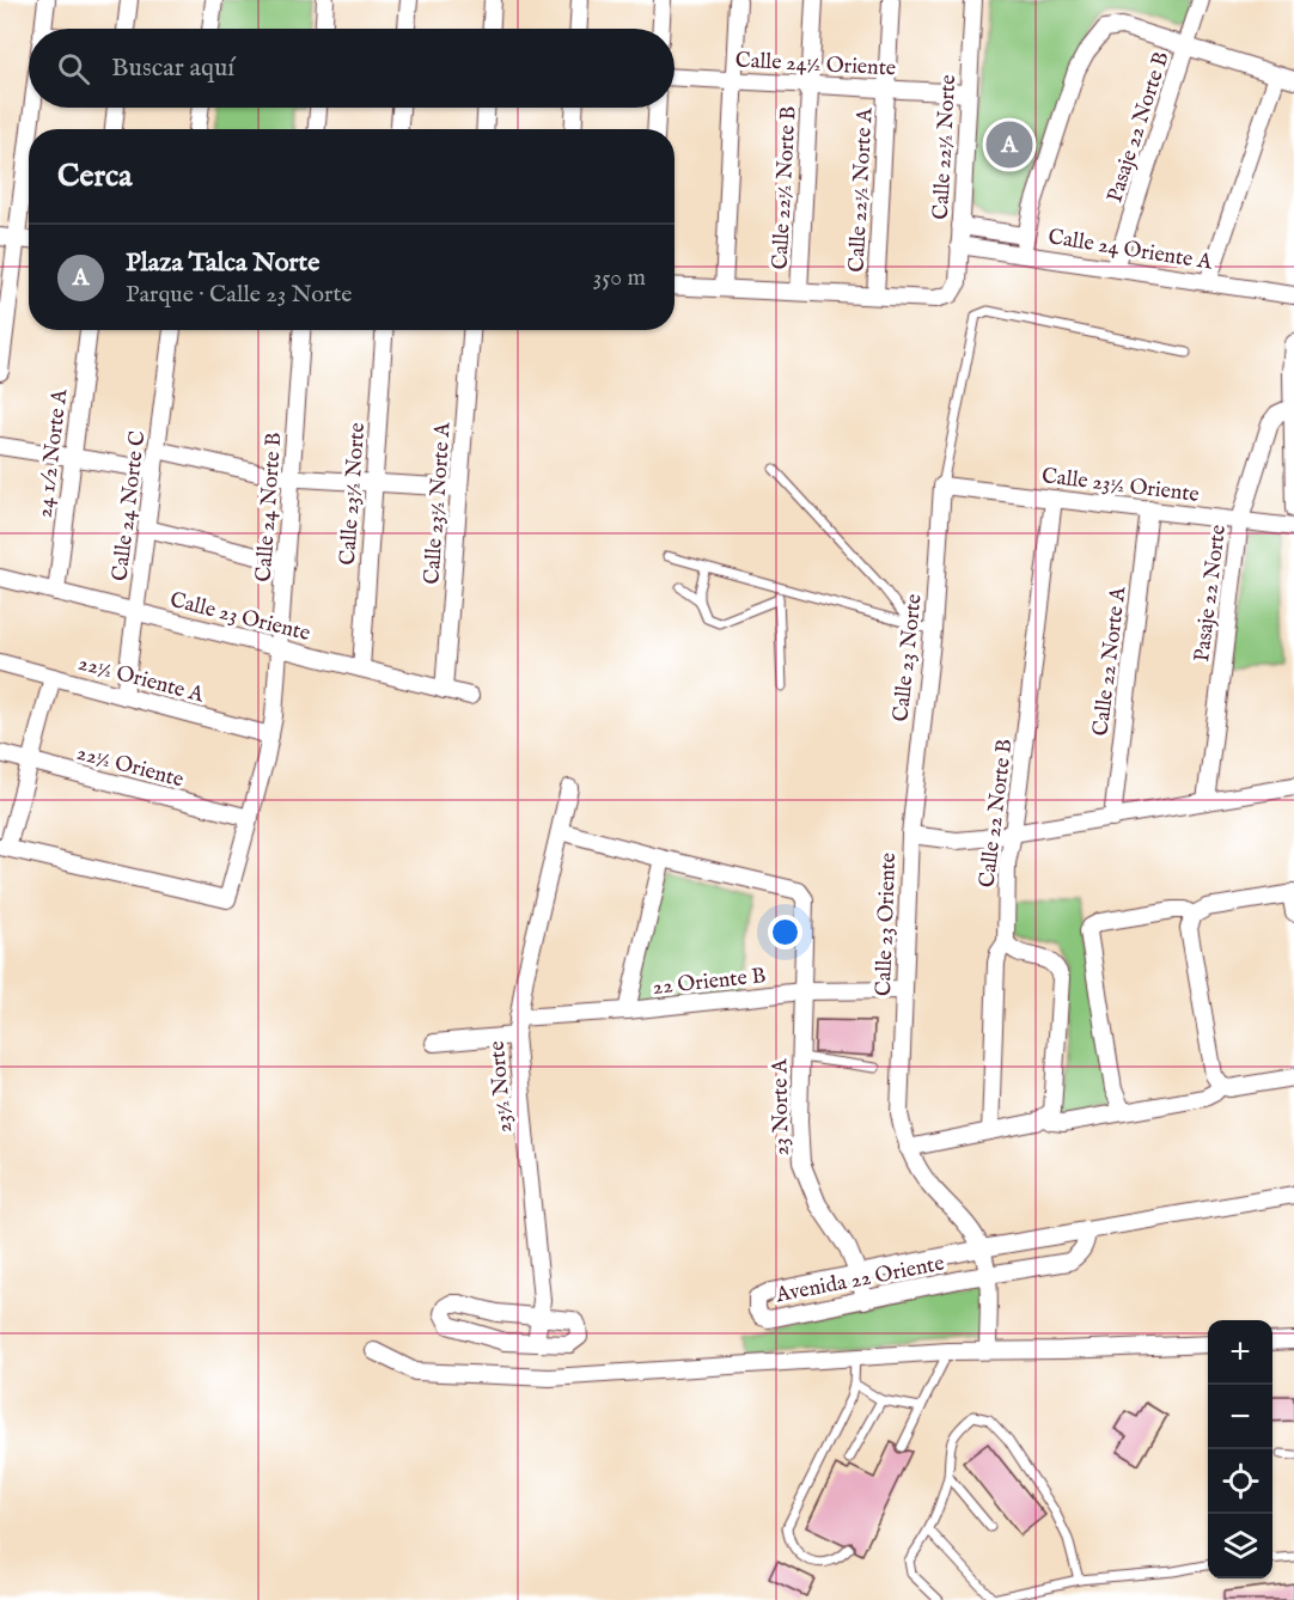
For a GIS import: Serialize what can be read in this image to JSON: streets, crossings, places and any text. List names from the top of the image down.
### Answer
{
  "streets": {
    "street": [
      "Calle 24½ Oriente",
      "Pasaje 22 Norte B",
      "Calle 22½ Norte",
      "Calle 22½ Norte B",
      "Calle 22½ Norte A",
      "Calle 24 Oriente A",
      "24 1/2 Norte A",
      "Calle 23½ Oriente",
      "Calle 23½ Norte",
      "Calle 23½ Norte A",
      "Calle 24 Norte C",
      "Calle 24 Norte B",
      "Pasaje 22 Norte",
      "Calle 23 Oriente",
      "Calle 23 Norte",
      "Calle 22 Norte A",
      "22½ Oriente A",
      "22½ Oriente",
      "Calle 22 Norte B",
      "22 Oriente B",
      "23½ Norte",
      "23 Norte A",
      "Avenida 22 Oriente"
    ]
  },
  "crossings": [
    ["Calle 24½ Oriente", "Calle 22½ Norte"],
    ["Calle 24½ Oriente", "Calle 22½ Norte B"],
    ["Calle 24½ Oriente", "Calle 22½ Norte A"],
    ["Pasaje 22 Norte B", "Calle 24 Oriente A"],
    ["Calle 22½ Norte", "Calle 22½ Norte A"],
    ["Calle 22½ Norte", "Calle 24 Oriente A"],
    ["24 1/2 Norte A", "Calle 23 Oriente"],
    ["Calle 23½ Oriente", "Pasaje 22 Norte"],
    ["Calle 23½ Oriente", "Calle 23 Norte"],
    ["Calle 23½ Oriente", "Calle 22 Norte A"],
    ["Calle 23½ Oriente", "Calle 22 Norte B"],
    ["Calle 23½ Norte", "Calle 23 Oriente"],
    ["Calle 23½ Norte A", "Calle 23 Oriente"],
    ["Calle 24 Norte C", "Calle 23 Oriente"],
    ["Calle 24 Norte C", "22½ Oriente A"],
    ["Calle 24 Norte B", "Calle 23 Oriente"],
    ["Calle 24 Norte B", "22½ Oriente A"],
    ["Calle 24 Norte B", "22½ Oriente"],
    ["Pasaje 22 Norte", "Calle 23 Oriente"],
    ["Calle 23 Oriente", "Calle 23 Norte"],
    ["Calle 23 Oriente", "Calle 22 Norte A"],
    ["Calle 23 Oriente", "Calle 22 Norte B"],
    ["Calle 23 Oriente", "22 Oriente B"],
    ["Calle 23 Oriente", "Avenida 22 Oriente"],
    ["22 Oriente B", "23½ Norte"],
    ["22 Oriente B", "23 Norte A"],
    ["23 Norte A", "Avenida 22 Oriente"]
  ],
  "page": {
    "search": "Buscar aquí",
    "pins": "A",
    "heading": "Cerca",
    "list": [
      {
        "mark": "A",
        "name": "Plaza Talca Norte",
        "note": "Parque · Calle 23 Norte",
        "value": "350 m"
      }
    ],
    "map_buttons": ["+", "−"]
  }
}
